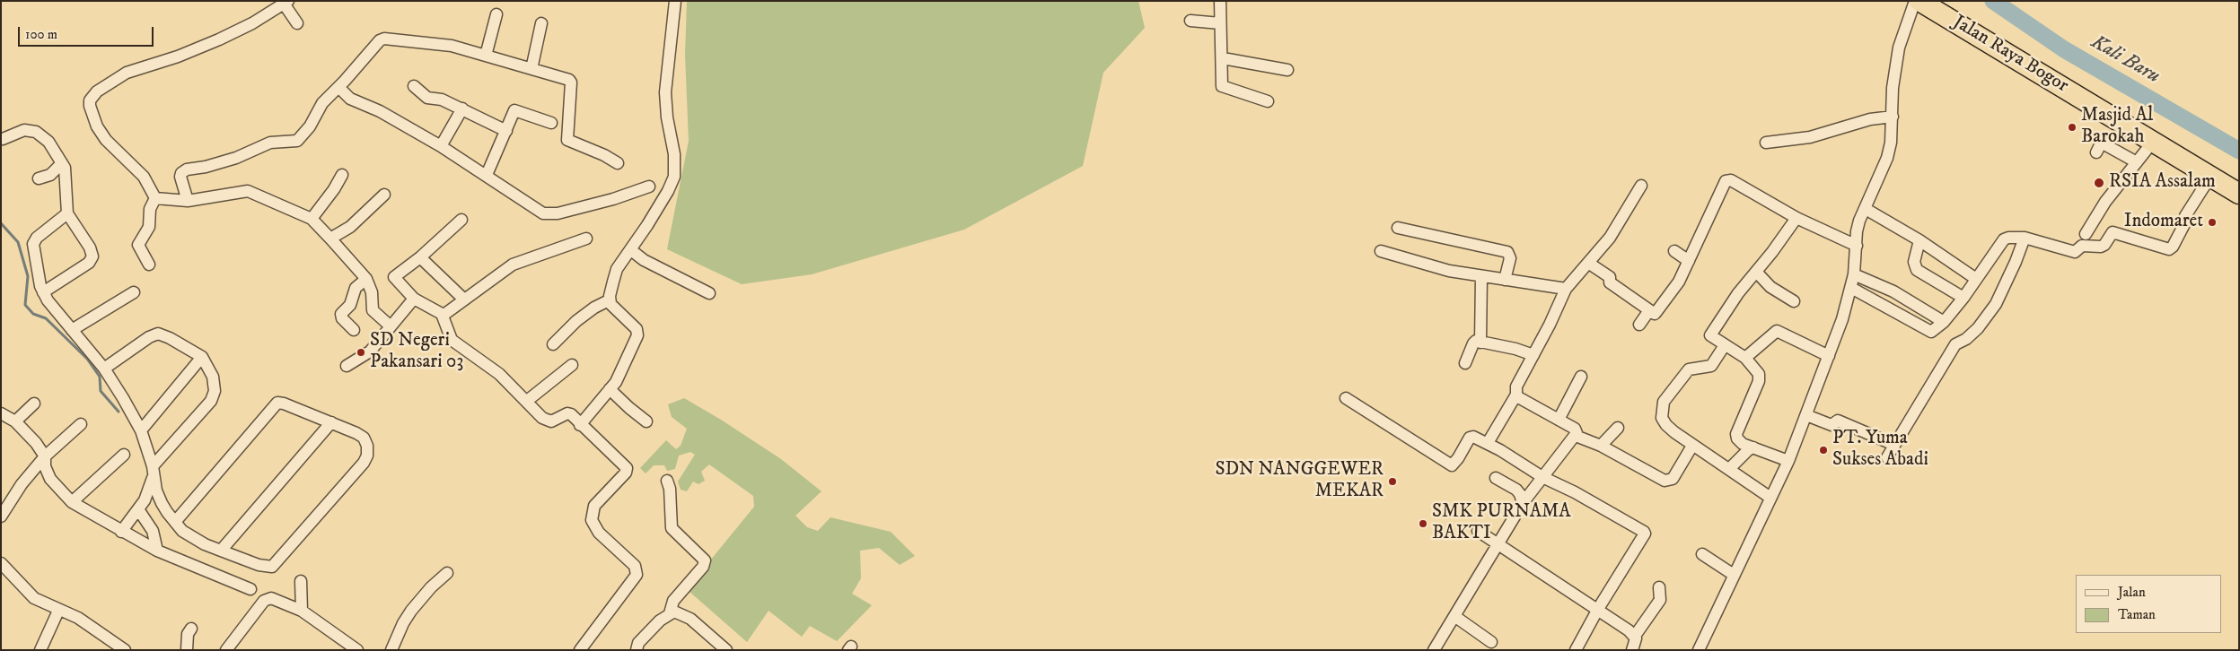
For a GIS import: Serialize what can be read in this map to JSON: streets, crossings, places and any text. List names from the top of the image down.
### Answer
{
  "streets": {
    "highway": ["Jalan Raya Bogor"]
  },
  "water": ["Kali Baru"],
  "places": [
    "Masjid Al Barokah",
    "RSIA Assalam",
    "Indomaret",
    "SD Negeri Pakansari 03",
    "PT. Yuma Sukses Abadi",
    "SDN NANGGEWER MEKAR",
    "SMK PURNAMA BAKTI"
  ],
  "legend": ["Jalan", "Taman"],
  "scale_bar": "100 m"
}
